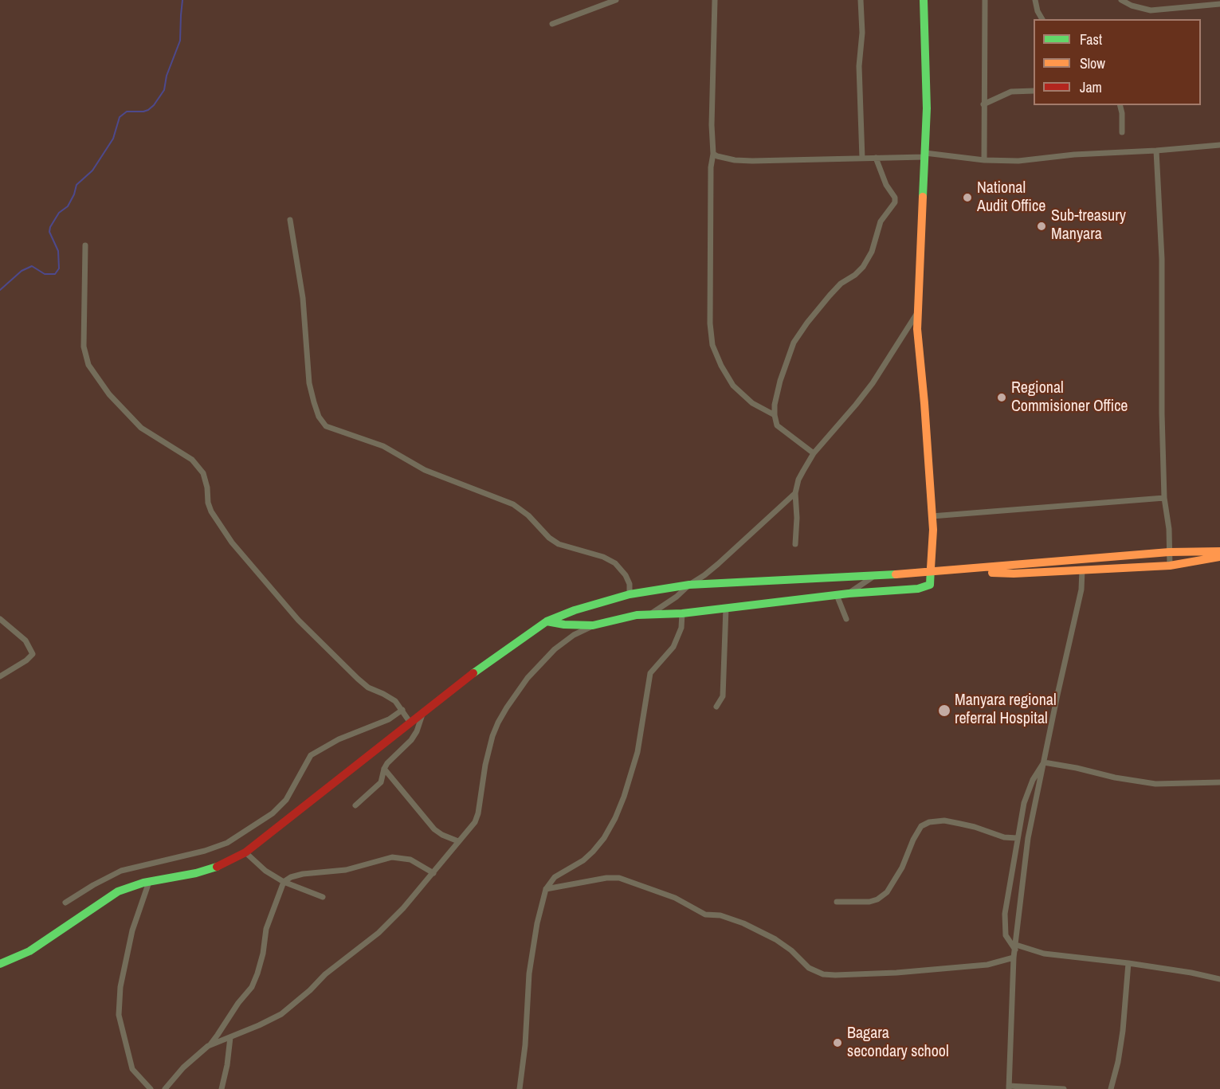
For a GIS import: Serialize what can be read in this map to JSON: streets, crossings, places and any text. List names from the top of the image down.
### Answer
{
  "places": [
    "National Audit Office",
    "Sub-treasury Manyara",
    "Regional Commisioner Office",
    "Manyara regional referral Hospital",
    "Bagara secondary school"
  ],
  "legend": ["Fast", "Slow", "Jam"]
}
